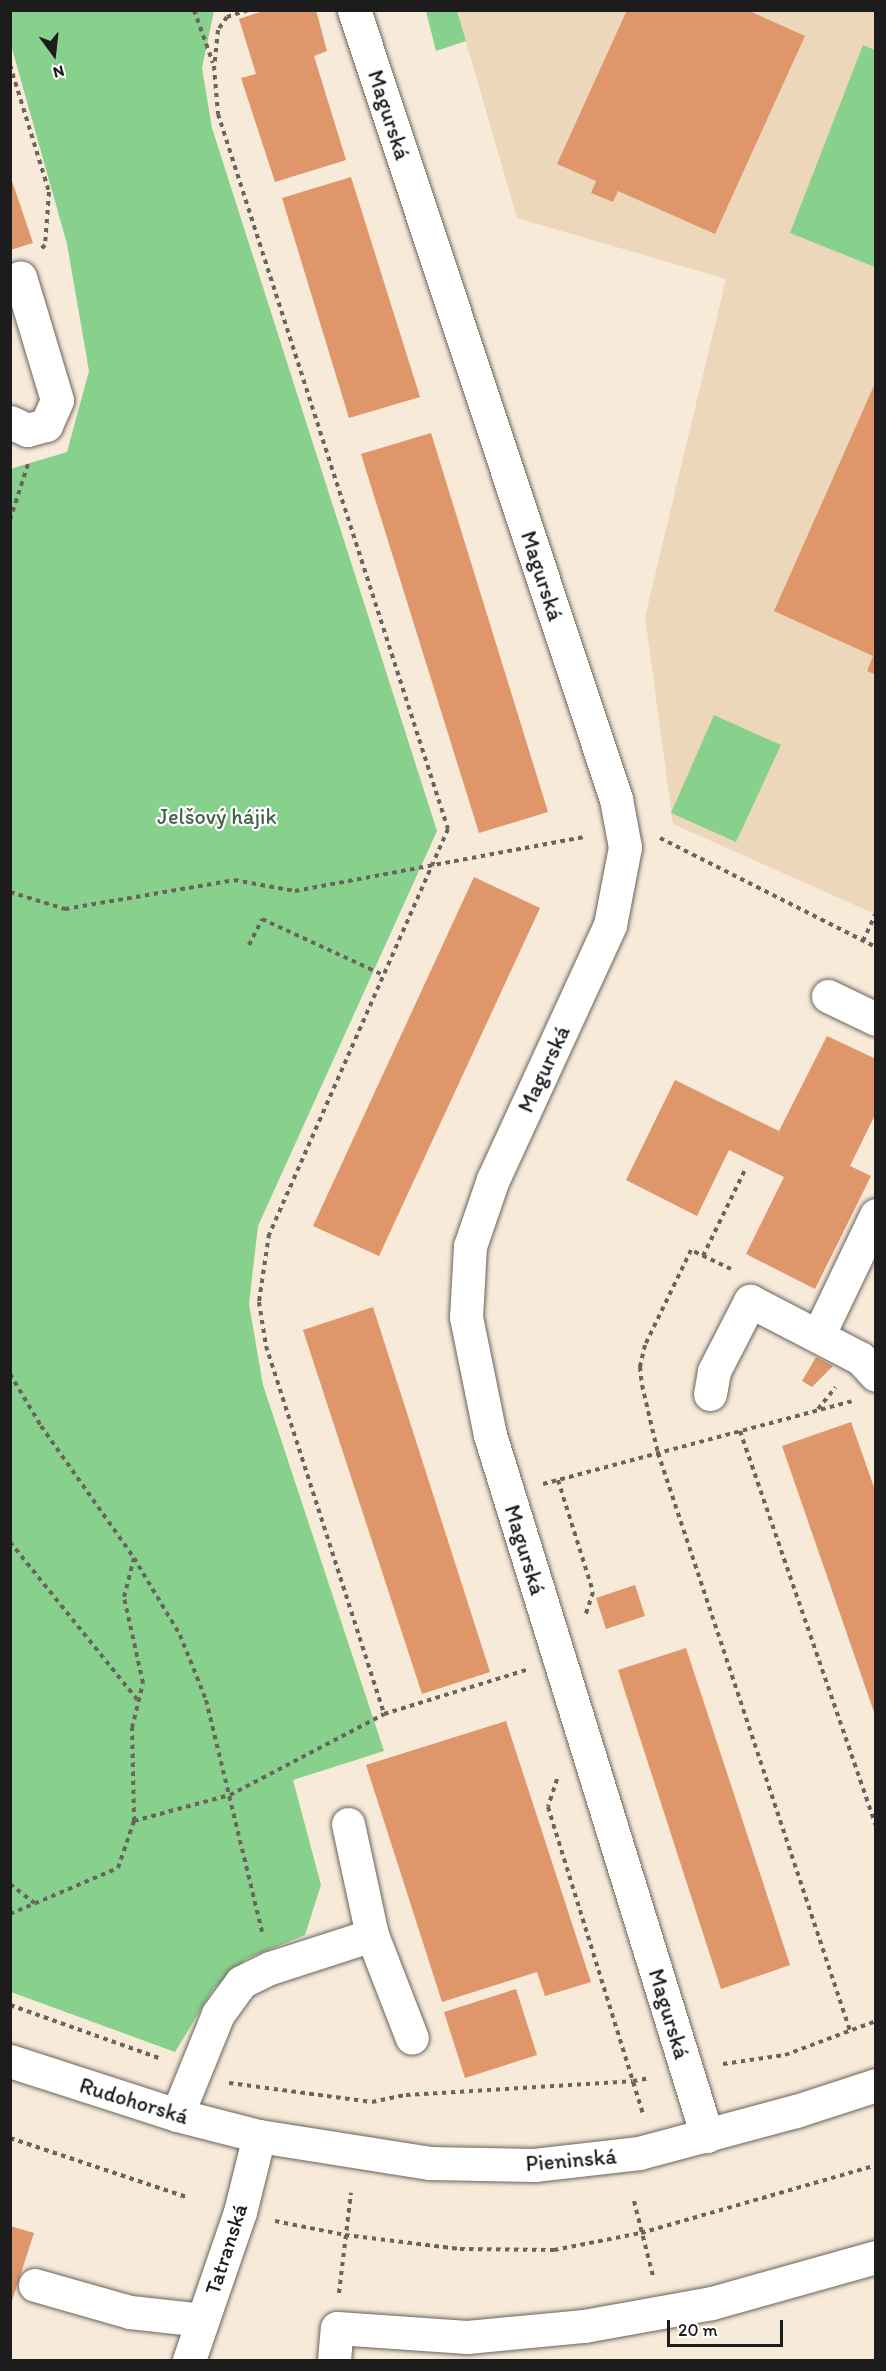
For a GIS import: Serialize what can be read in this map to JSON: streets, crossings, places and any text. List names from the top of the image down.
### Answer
{
  "streets": {
    "street": [
      "Magurská",
      "Rudohorská",
      "Pieninská",
      "Tatranská"
    ]
  },
  "crossings": [
    ["Magurská", "Pieninská"],
    ["Rudohorská", "Pieninská"],
    ["Rudohorská", "Tatranská"],
    ["Pieninská", "Tatranská"]
  ],
  "parks": ["Jelšový hájik"],
  "scale_bar": "20 m",
  "north": "bottom"
}
